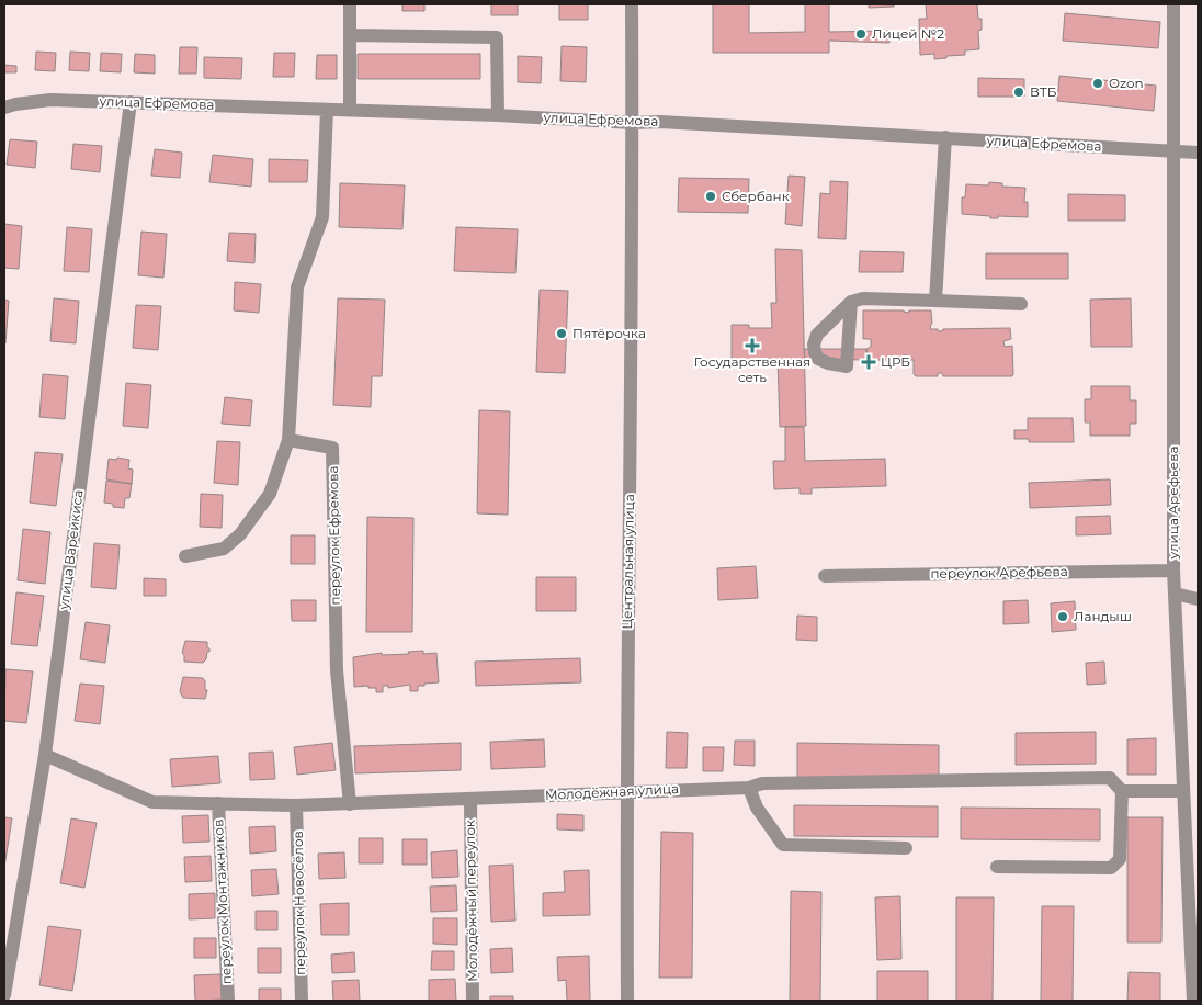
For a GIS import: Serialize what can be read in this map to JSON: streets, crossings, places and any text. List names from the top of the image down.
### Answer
{
  "streets": {
    "street": [
      "улица Ефремова",
      "улица Арефьева",
      "переулок Ефремова",
      "улица Варейкиса",
      "Центральная улица",
      "переулок Арефьева",
      "Молодёжная улица",
      "Молодёжный переулок",
      "переулок Монтажников",
      "переулок Новосёлов"
    ]
  },
  "crossings": [
    ["улица Ефремова", "улица Арефьева"],
    ["улица Ефремова", "улица Варейкиса"],
    ["улица Ефремова", "Центральная улица"],
    ["улица Арефьева", "переулок Арефьева"],
    ["переулок Ефремова", "Молодёжная улица"],
    ["улица Варейкиса", "Молодёжная улица"],
    ["Центральная улица", "Молодёжная улица"],
    ["Молодёжная улица", "Молодёжный переулок"],
    ["Молодёжная улица", "переулок Монтажников"],
    ["Молодёжная улица", "переулок Новосёлов"]
  ],
  "places": {
    "other": [
      "Лицей №2",
      "Ozon",
      "ВТБ",
      "Сбербанк",
      "Пятёрочка",
      "Ландыш"
    ],
    "health": ["Государственная сеть", "ЦРБ"]
  }
}
